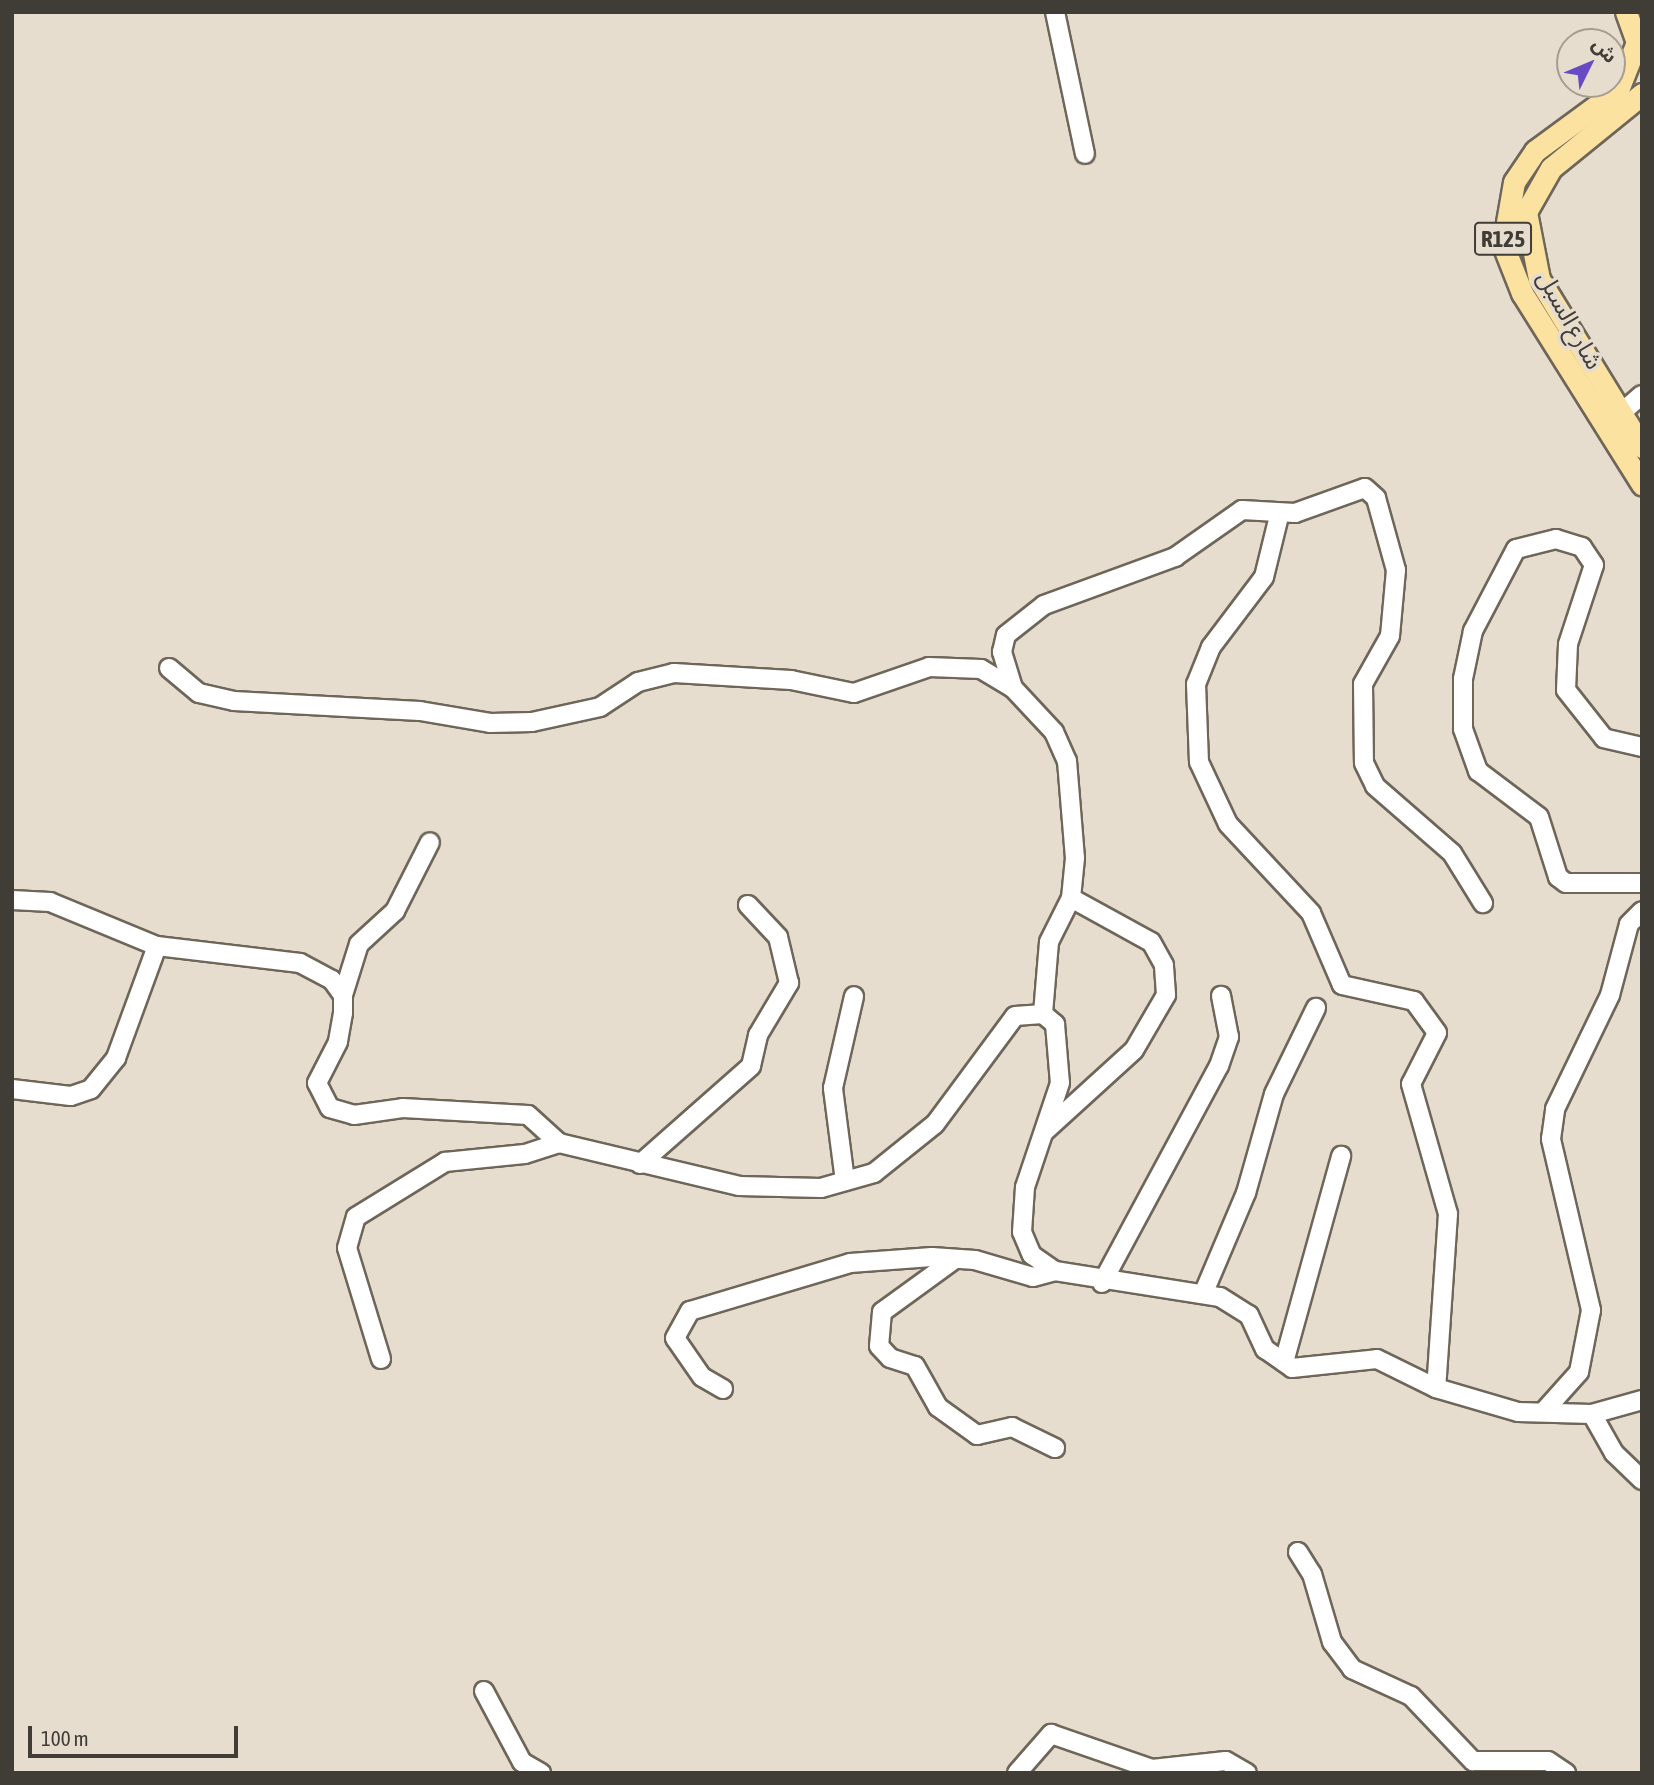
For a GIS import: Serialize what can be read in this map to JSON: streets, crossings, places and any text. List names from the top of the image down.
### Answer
{
  "streets": {
    "main road": ["R125", "شارع السبل"]
  },
  "scale_bar": "100 m",
  "north": "top right"
}
